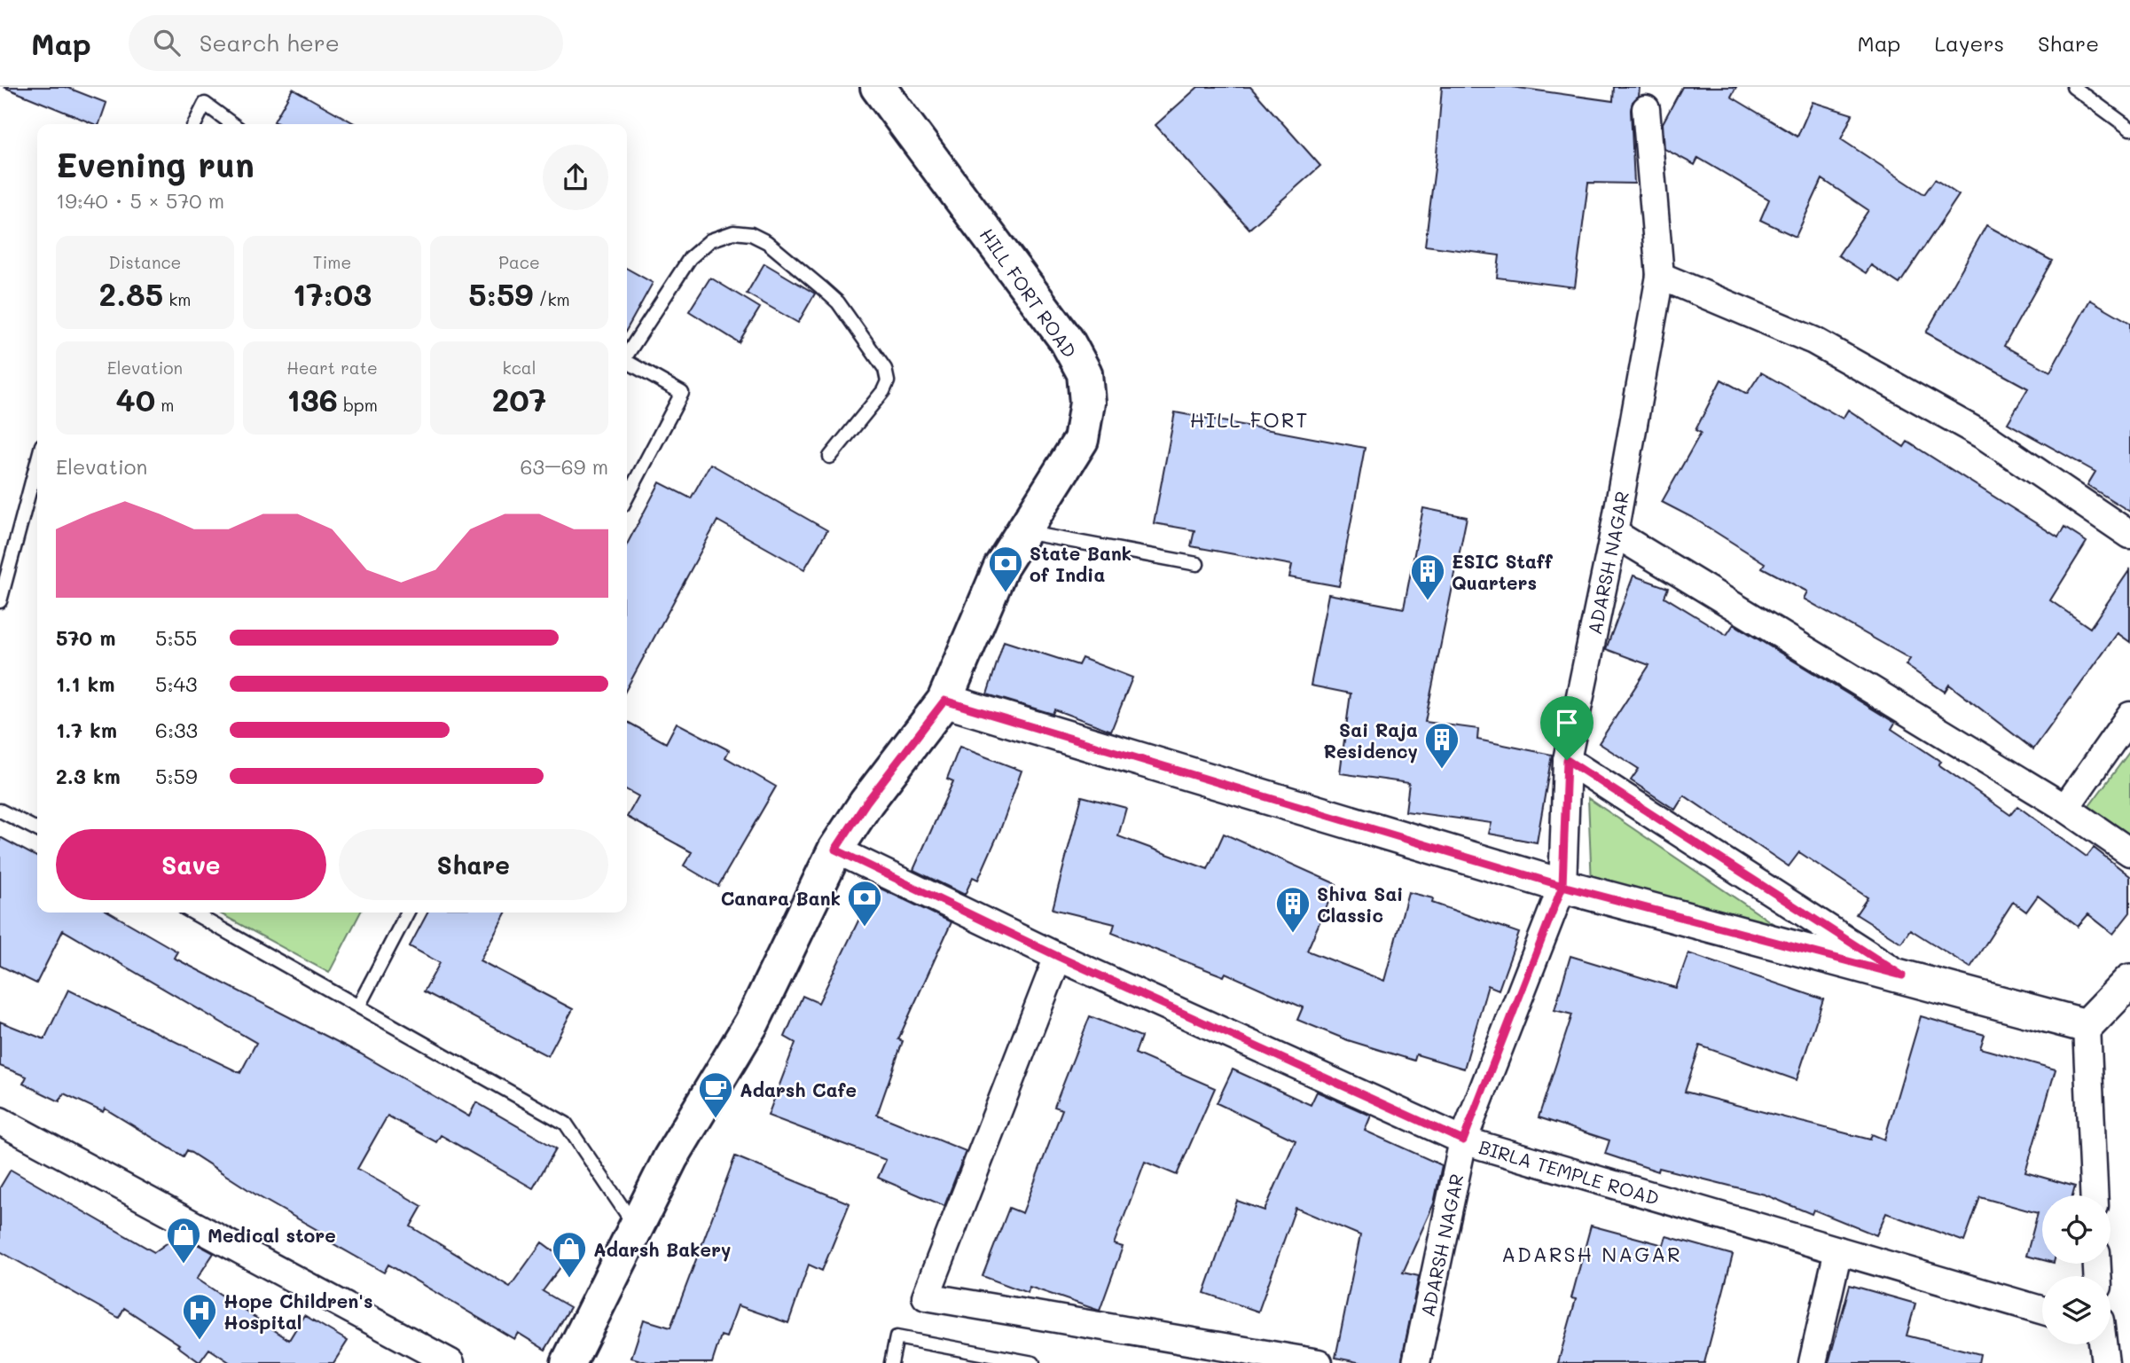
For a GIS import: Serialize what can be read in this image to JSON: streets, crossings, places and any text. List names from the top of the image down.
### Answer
{
  "streets": {
    "main road": ["HILL FORT ROAD"],
    "street": ["ADARSH NAGAR", "BIRLA TEMPLE ROAD"]
  },
  "crossings": [
    ["HILL FORT ROAD", "BIRLA TEMPLE ROAD"],
    ["ADARSH NAGAR", "BIRLA TEMPLE ROAD"]
  ],
  "districts": ["HILL FORT", "ADARSH NAGAR"],
  "places": {
    "bank": ["State Bank of India", "Canara Bank"],
    "building": ["ESIC Staff Quarters", "Sai Raja Residency", "Shiva Sai Classic"],
    "cafe": ["Adarsh Cafe"],
    "shop": ["Medical store", "Adarsh Bakery"],
    "hospital": ["Hope Children's Hospital"]
  },
  "page": {
    "header": "Map",
    "search": "Search here",
    "nav": ["Map", "Layers", "Share"],
    "heading": ["Evening run", "19:40 · 5 × 570 m"],
    "stats": [
      ["Distance", "2.85 km"],
      ["Time", "17:03"],
      ["Pace", "5:59 /km"],
      ["Elevation", "40 m"],
      ["Heart rate", "136 bpm"],
      ["kcal", "207"]
    ],
    "chart": ["Elevation", "63–69 m"],
    "list": [
      {
        "name": "570 m",
        "note": "5:55"
      },
      {
        "name": "1.1 km",
        "note": "5:43"
      },
      {
        "name": "1.7 km",
        "note": "6:33"
      },
      {
        "name": "2.3 km",
        "note": "5:59"
      }
    ],
    "buttons": ["Save", "Share"]
  }
}
